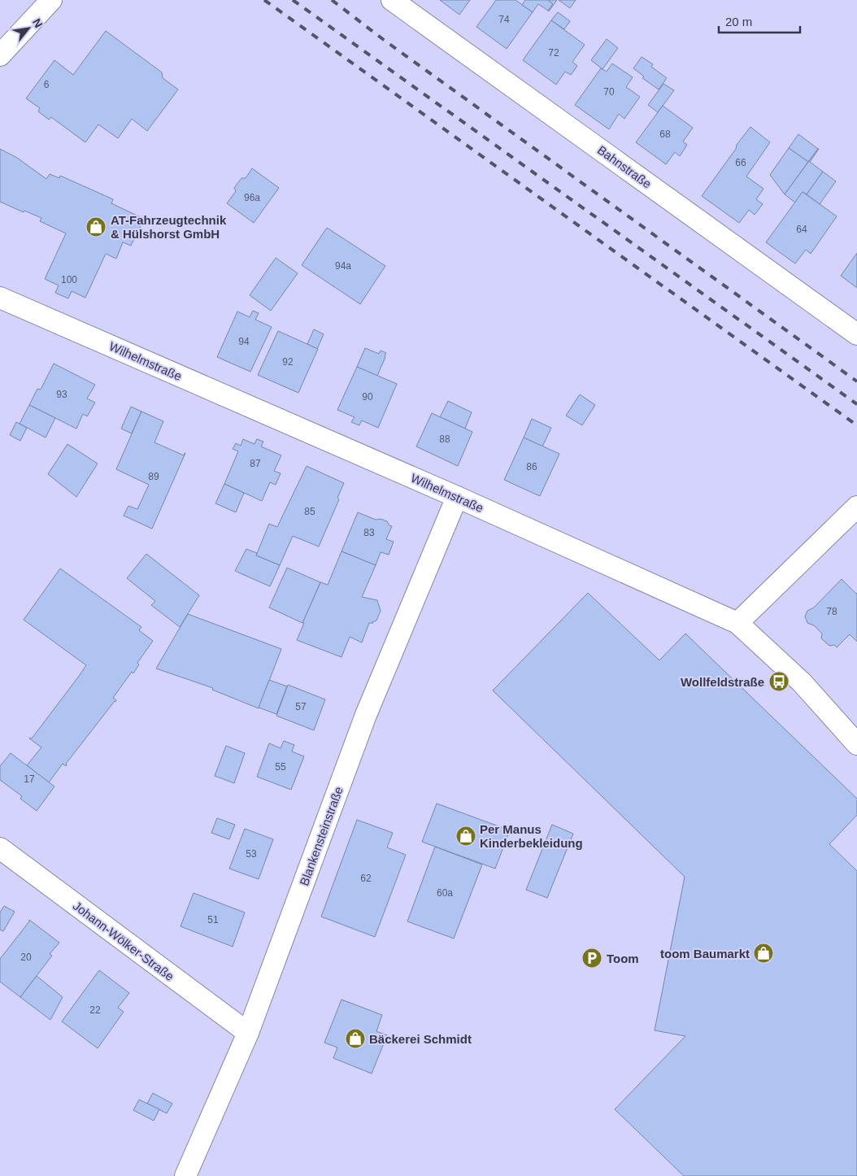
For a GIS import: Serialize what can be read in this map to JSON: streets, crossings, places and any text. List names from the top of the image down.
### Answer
{
  "streets": {
    "street": [
      "Bahnstraße",
      "Wilhelmstraße",
      "Blankensteinstraße",
      "Johann-Wölker-Straße"
    ]
  },
  "crossings": [
    ["Wilhelmstraße", "Blankensteinstraße"],
    ["Blankensteinstraße", "Johann-Wölker-Straße"]
  ],
  "places": {
    "shop": [
      "AT-Fahrzeugtechnik & Hülshorst GmbH",
      "Per Manus Kinderbekleidung",
      "toom Baumarkt",
      "Bäckerei Schmidt"
    ],
    "bus stop": ["Wollfeldstraße"],
    "parking": ["Toom"]
  },
  "house_numbers": [
    "74",
    "72",
    "6",
    "70",
    "68",
    "66",
    "96a",
    "64",
    "94a",
    "100",
    "94",
    "92",
    "93",
    "90",
    "88",
    "87",
    "86",
    "89",
    "85",
    "83",
    "78",
    "57",
    "55",
    "17",
    "53",
    "62",
    "60a",
    "51",
    "20",
    "22"
  ],
  "scale_bar": "20 m",
  "north": "top right"
}
